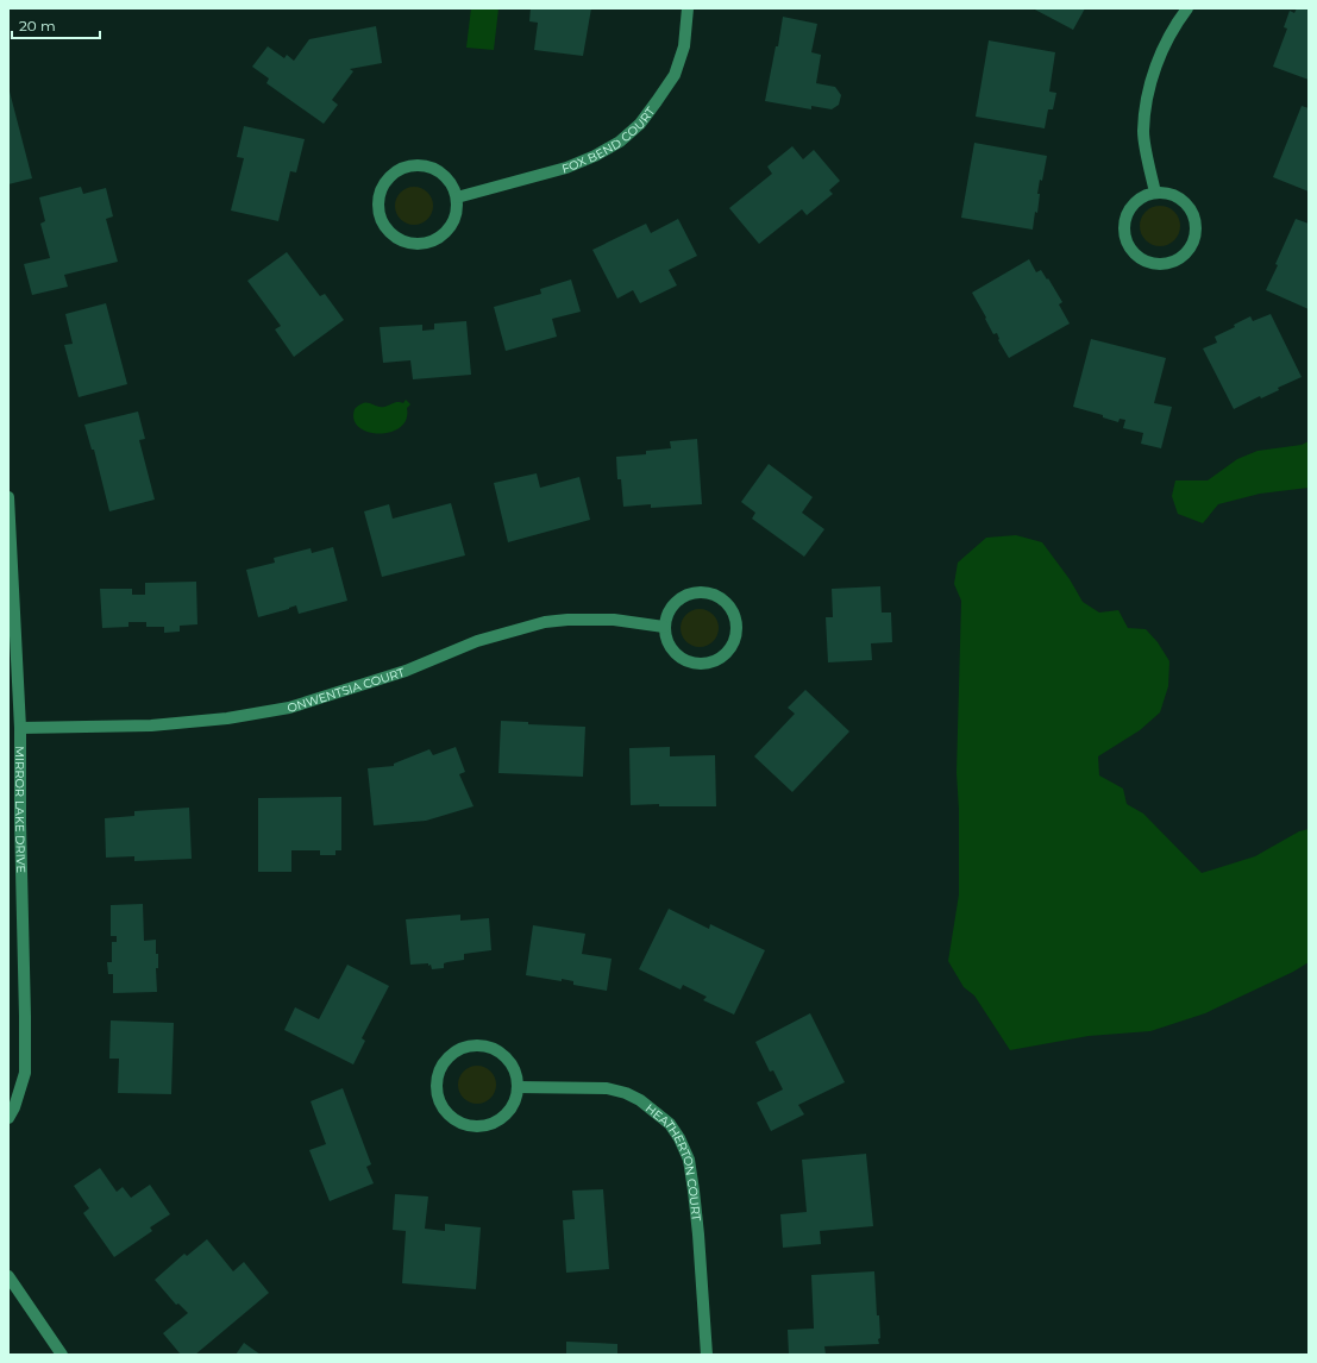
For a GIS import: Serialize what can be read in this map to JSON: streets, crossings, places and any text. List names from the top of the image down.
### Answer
{
  "streets": {
    "street": [
      "FOX BEND COURT",
      "ONWENTSIA COURT",
      "MIRROR LAKE DRIVE",
      "HEATHERTON COURT"
    ]
  },
  "crossings": [
    ["ONWENTSIA COURT", "MIRROR LAKE DRIVE"]
  ],
  "scale_bar": "20 m"
}
